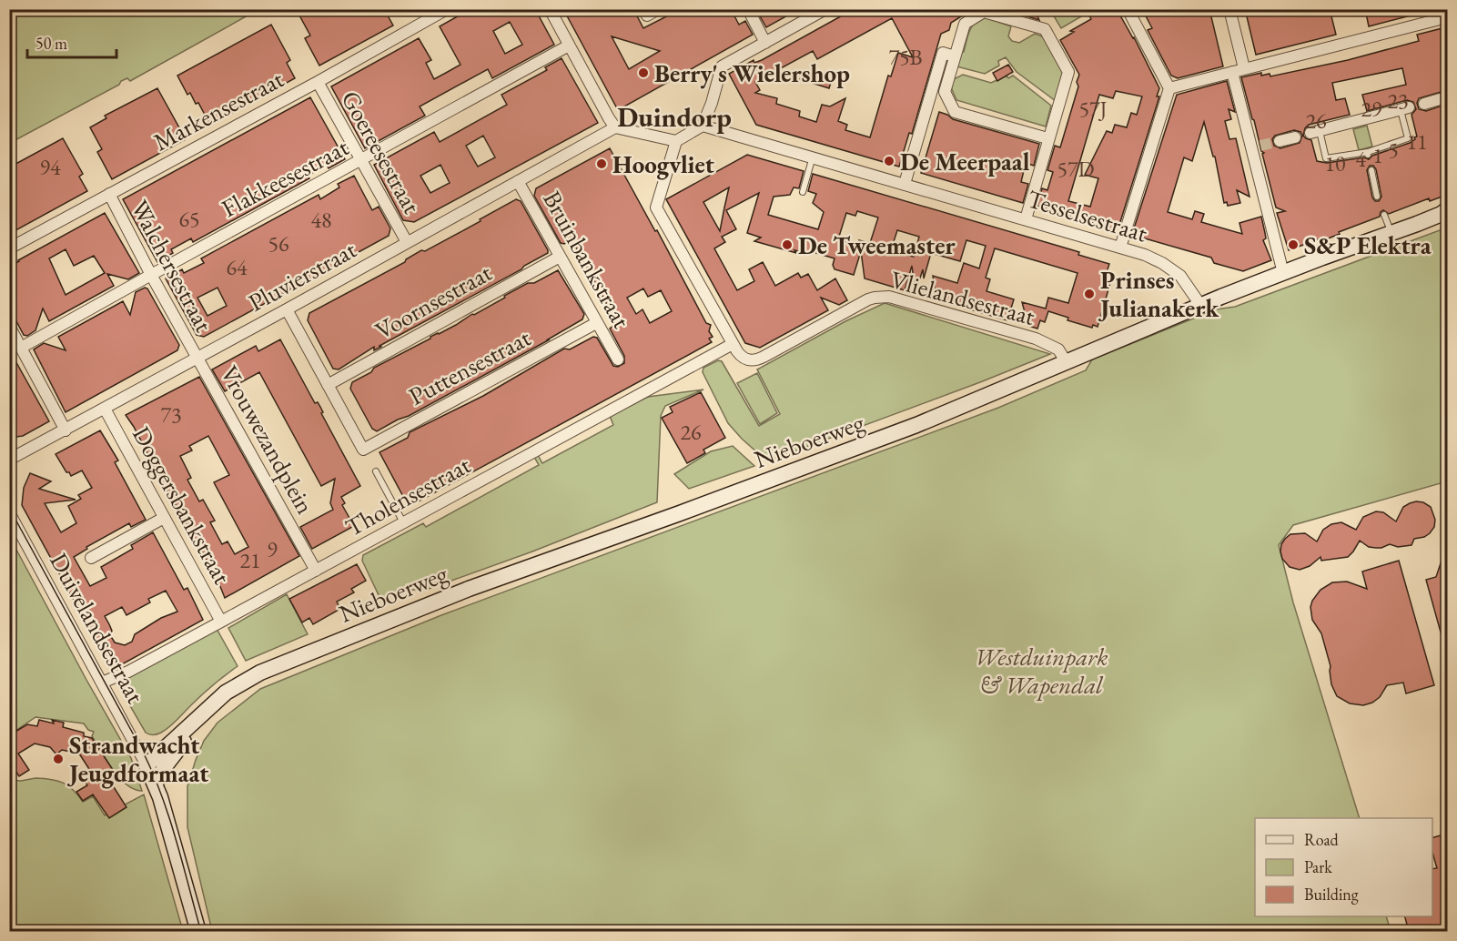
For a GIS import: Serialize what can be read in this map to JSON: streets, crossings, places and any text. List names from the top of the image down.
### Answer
{
  "streets": {
    "street": [
      "Markensestraat",
      "Goereesestraat",
      "Flakkeesestraat",
      "Tesselsestraat",
      "Bruinbankstraat",
      "Walchersestraat",
      "Pluvierstraat",
      "Vlielandsestraat",
      "Voornsestraat",
      "Puttensestraat",
      "Vrouwezandplein",
      "Nieboerweg",
      "Tholensestraat",
      "Doggersbankstraat",
      "Duivelandsestraat"
    ]
  },
  "crossings": [
    ["Markensestraat", "Goereesestraat"],
    ["Markensestraat", "Walchersestraat"],
    ["Goereesestraat", "Flakkeesestraat"],
    ["Goereesestraat", "Pluvierstraat"],
    ["Flakkeesestraat", "Walchersestraat"],
    ["Tesselsestraat", "Nieboerweg"],
    ["Bruinbankstraat", "Pluvierstraat"],
    ["Bruinbankstraat", "Voornsestraat"],
    ["Bruinbankstraat", "Puttensestraat"],
    ["Walchersestraat", "Pluvierstraat"],
    ["Walchersestraat", "Vrouwezandplein"],
    ["Pluvierstraat", "Vrouwezandplein"],
    ["Pluvierstraat", "Doggersbankstraat"],
    ["Vlielandsestraat", "Nieboerweg"],
    ["Vlielandsestraat", "Tholensestraat"],
    ["Voornsestraat", "Puttensestraat"],
    ["Vrouwezandplein", "Tholensestraat"],
    ["Nieboerweg", "Duivelandsestraat"],
    ["Tholensestraat", "Doggersbankstraat"],
    ["Tholensestraat", "Duivelandsestraat"]
  ],
  "districts": ["Duindorp"],
  "parks": ["Westduinpark & Wapendal"],
  "places": [
    "Berry's Wielershop",
    "De Meerpaal",
    "Hoogvliet",
    "De Tweemaster",
    "S&P Elektra",
    "Prinses Julianakerk",
    "Strandwacht Jeugdformaat"
  ],
  "house_numbers": [
    "75B",
    "23",
    "57J",
    "29",
    "26",
    "11",
    "5",
    "1",
    "4",
    "10",
    "94",
    "57D",
    "65",
    "48",
    "56",
    "64",
    "73",
    "26",
    "9",
    "21"
  ],
  "legend": ["Road", "Park", "Building"],
  "scale_bar": "50 m"
}
